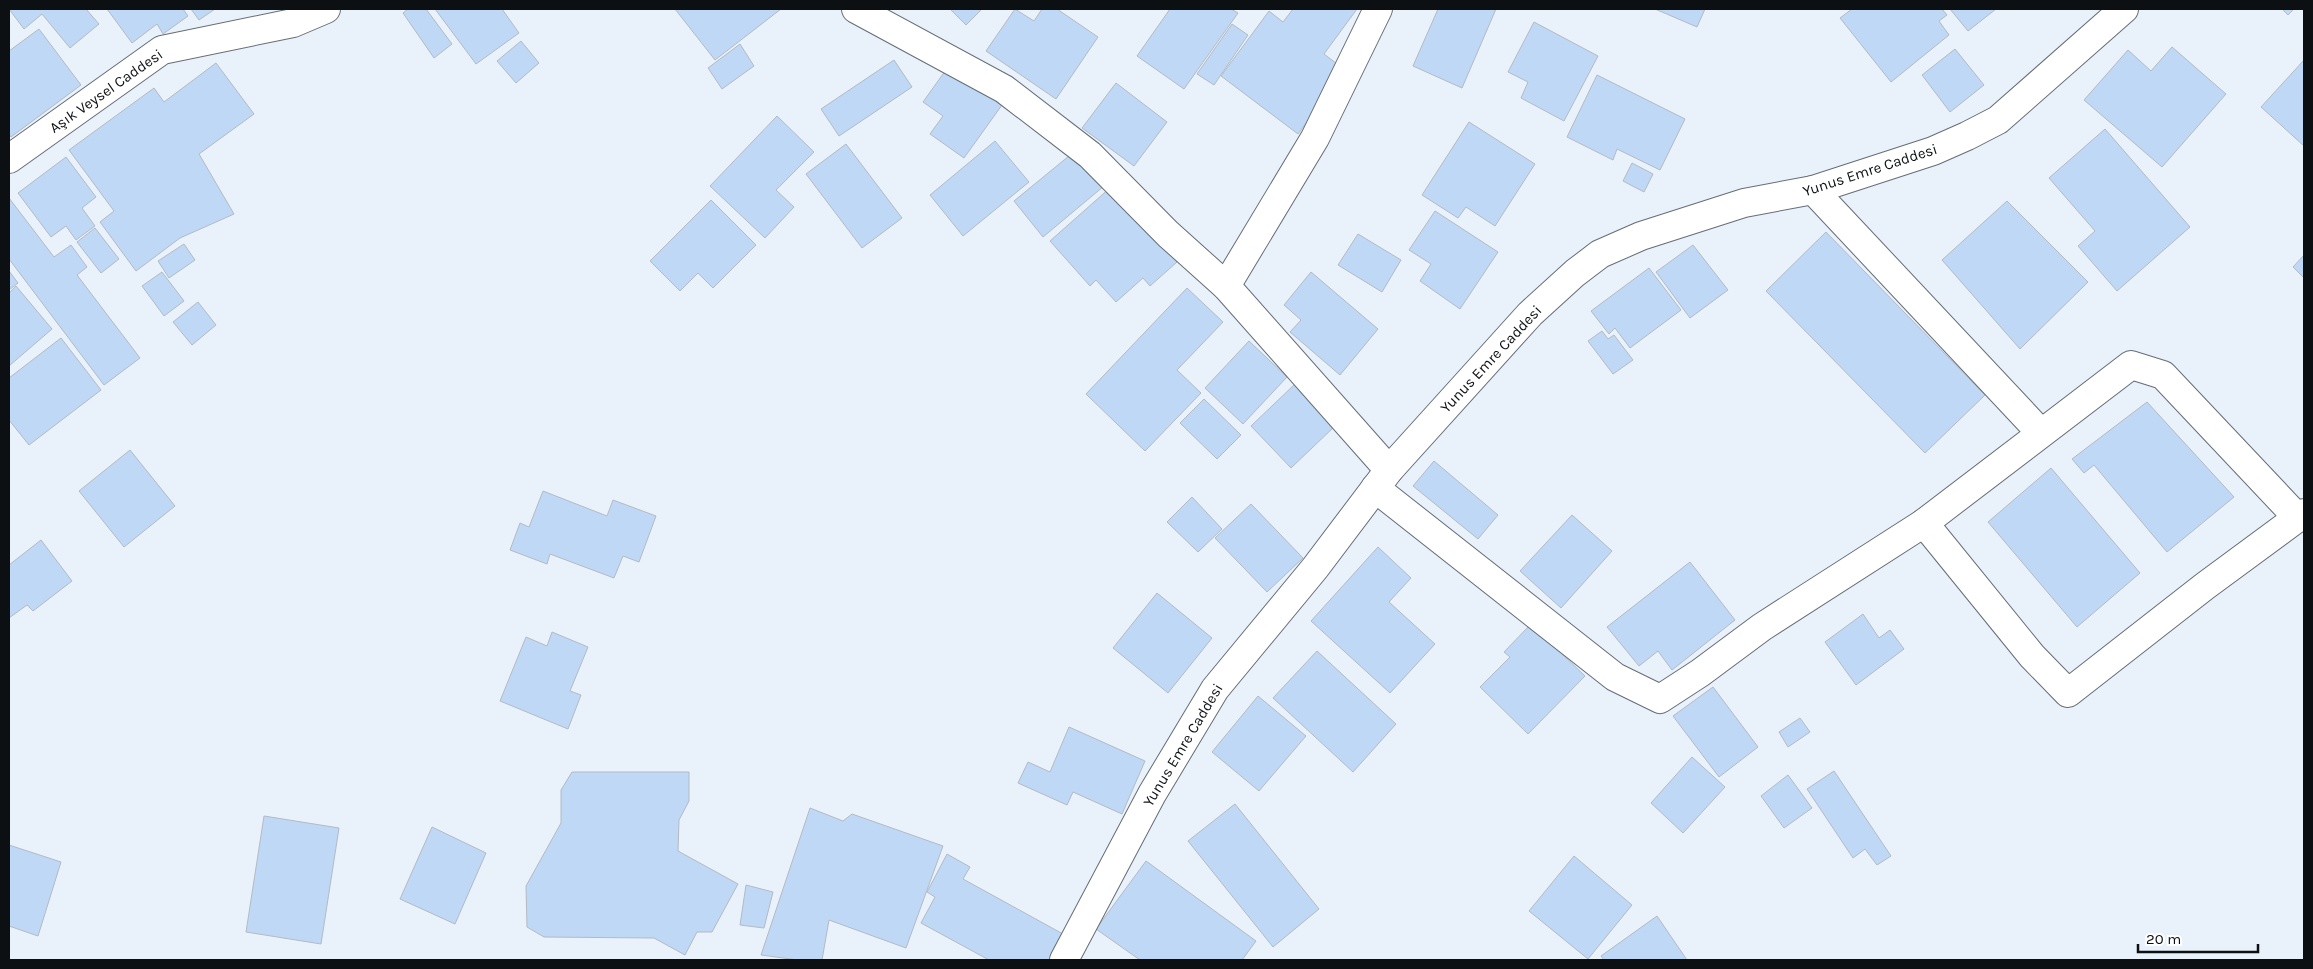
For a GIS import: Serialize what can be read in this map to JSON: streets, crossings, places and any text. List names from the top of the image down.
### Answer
{
  "streets": {
    "street": ["Aşık Veysel Caddesi", "Yunus Emre Caddesi"]
  },
  "scale_bar": "20 m"
}
